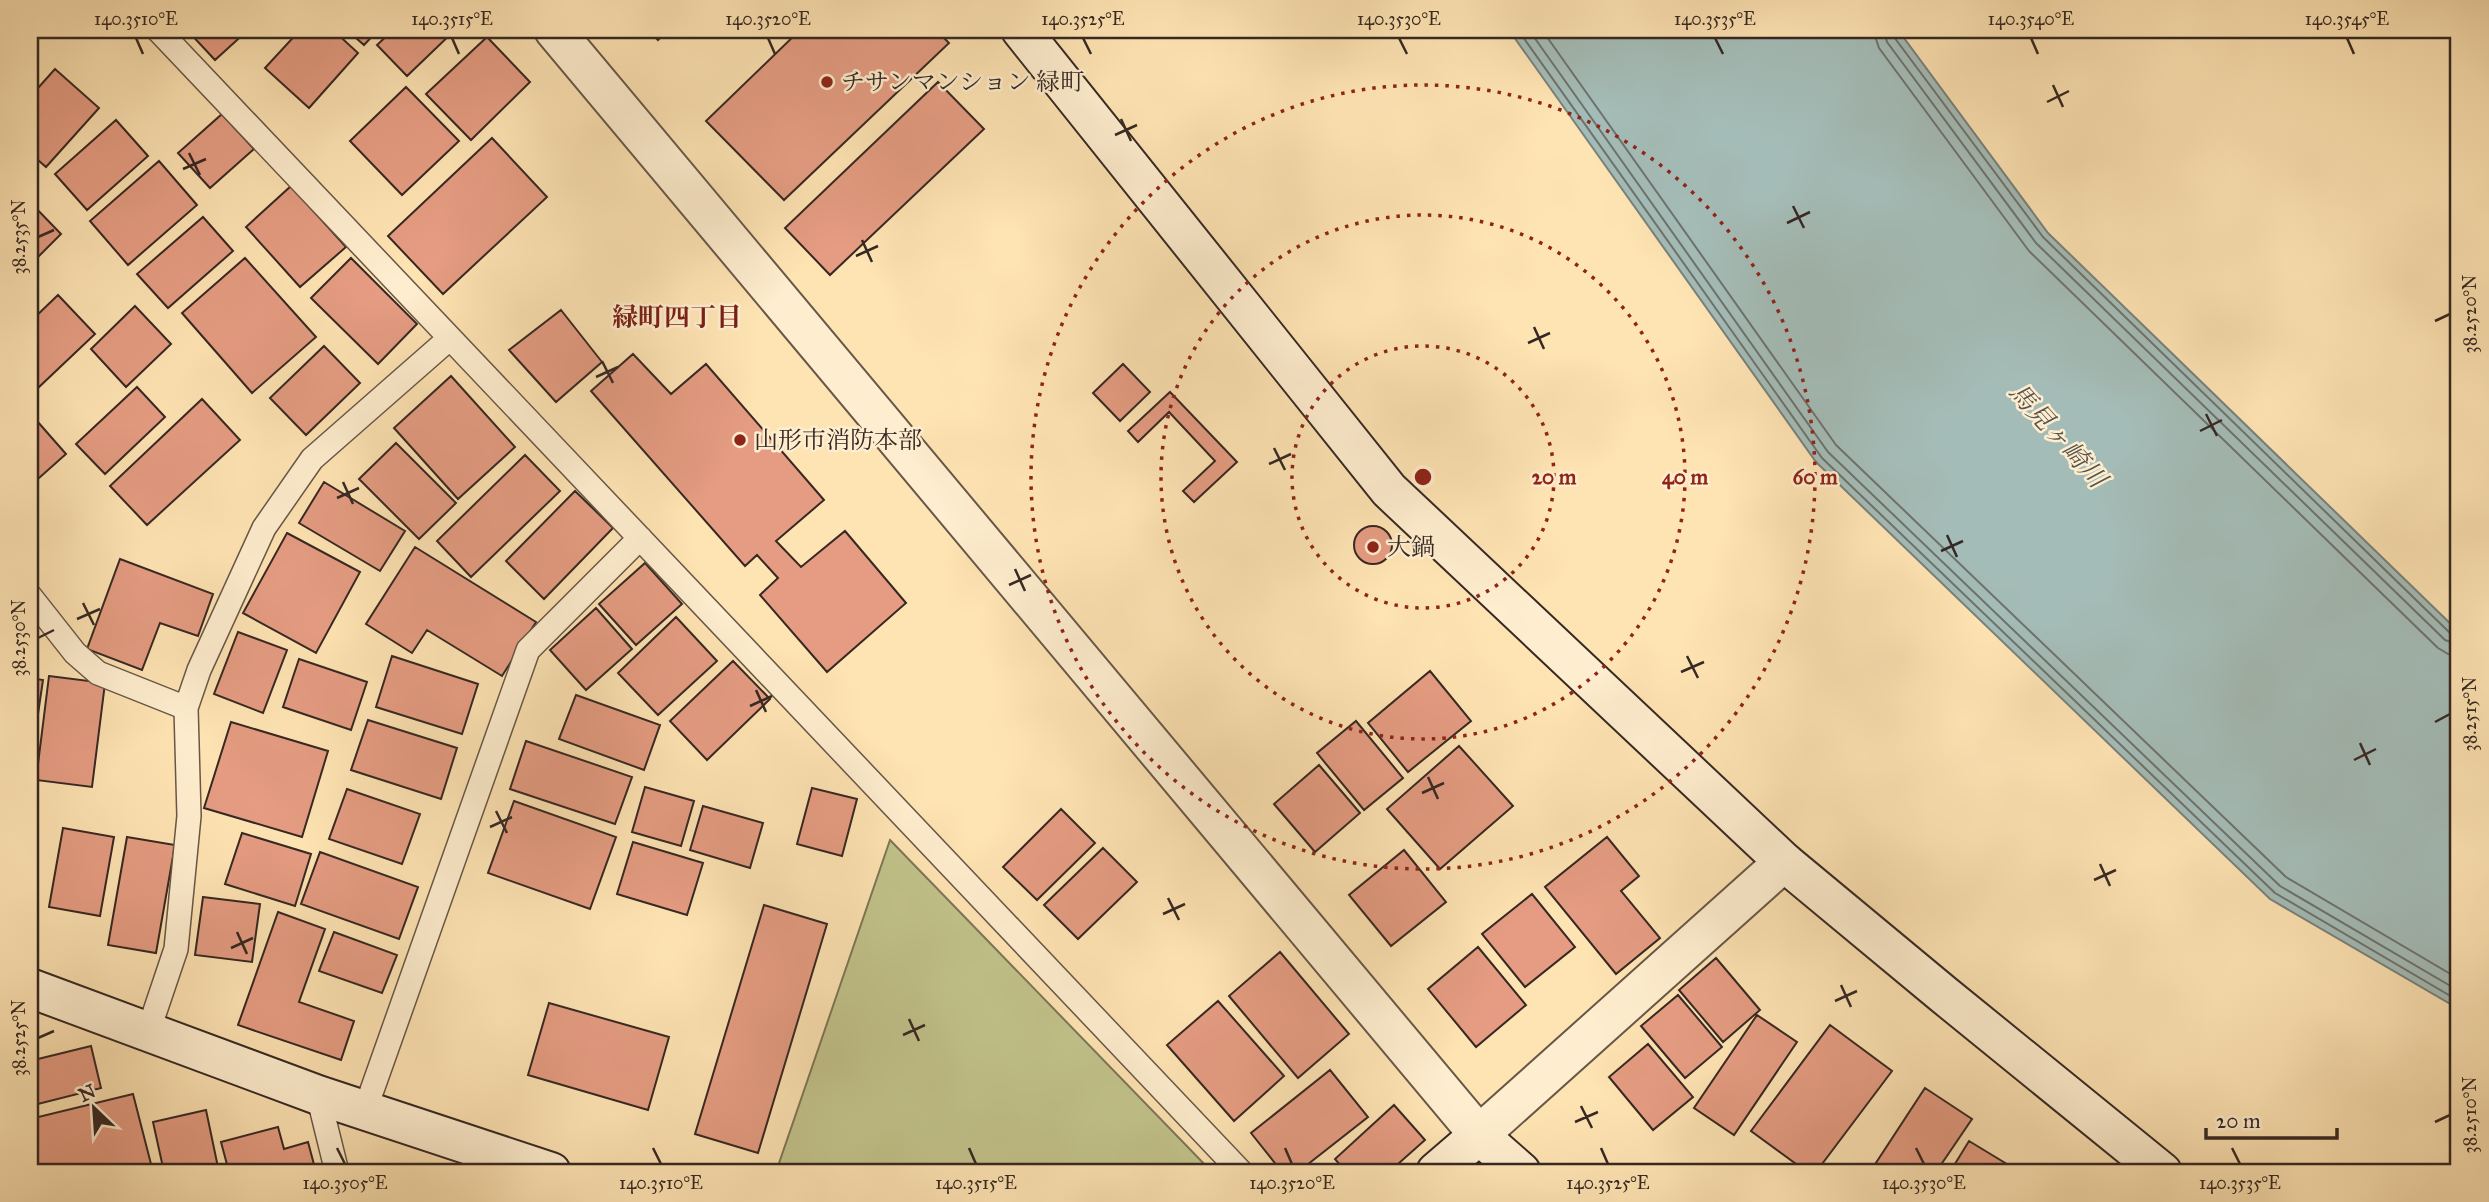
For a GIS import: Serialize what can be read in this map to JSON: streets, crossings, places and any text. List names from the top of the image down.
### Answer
{
  "districts": ["緑町四丁目"],
  "water": ["馬見ヶ崎川"],
  "places": ["チサンマンション 緑町", "山形市消防本部", "大鍋"],
  "scale_bar": "20 m",
  "north": "top left",
  "coordinates": [
    "140.3510°E",
    "140.3515°E",
    "140.3520°E",
    "140.3525°E",
    "140.3530°E",
    "140.3535°E",
    "140.3540°E",
    "140.3545°E",
    "38.2535°N",
    "38.2520°N",
    "38.2530°N",
    "38.2515°N",
    "38.2525°N",
    "38.2510°N",
    "140.3505°E"
  ],
  "rings": ["20 m", "40 m", "60 m"]
}
